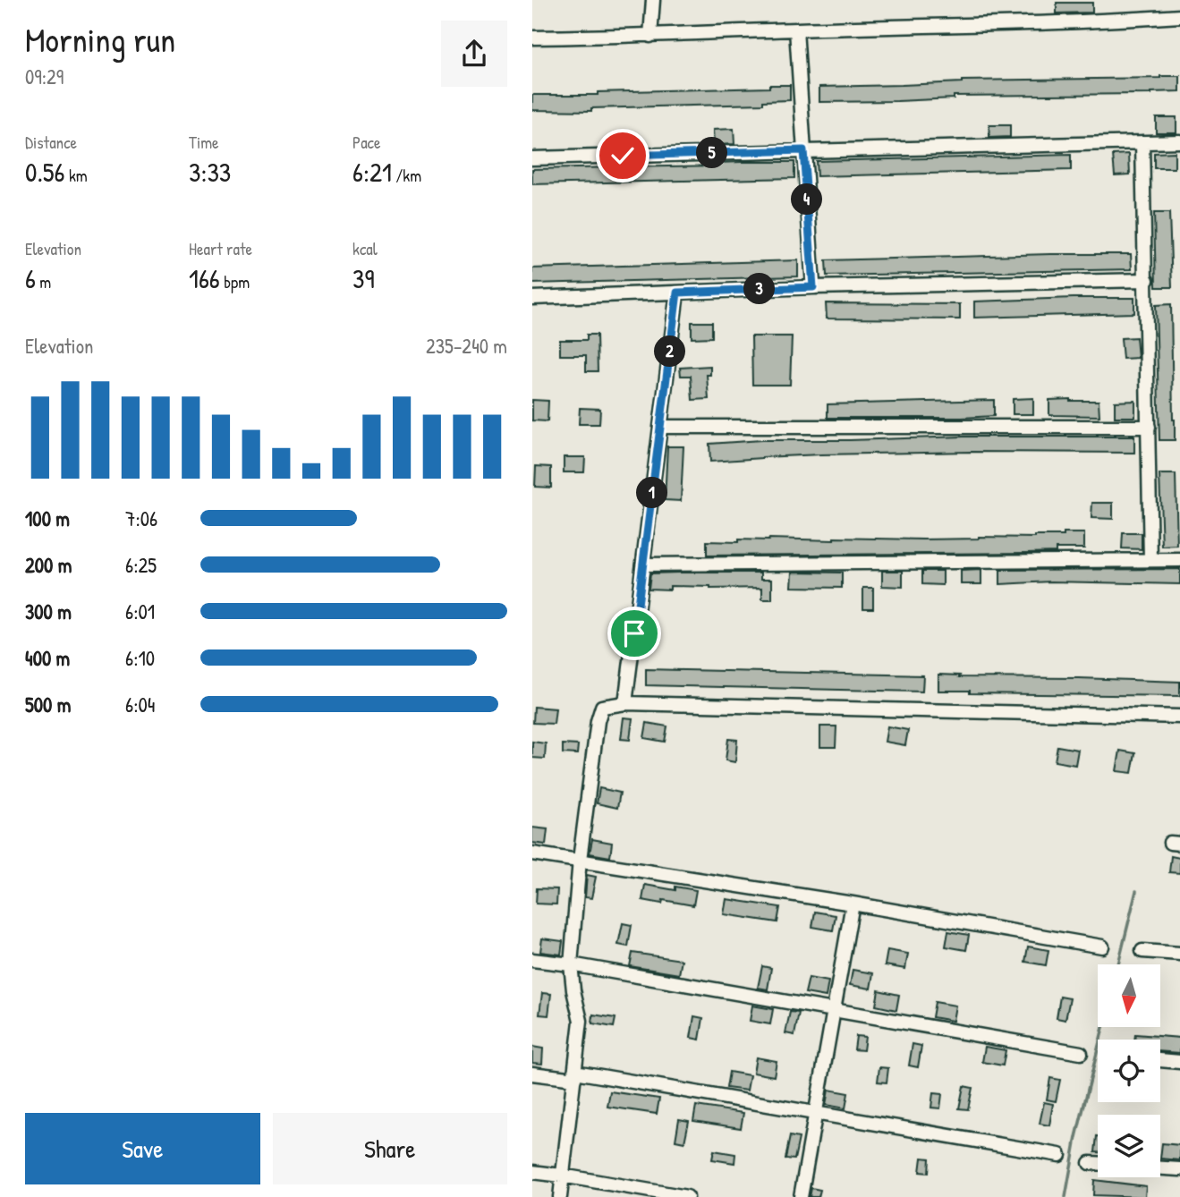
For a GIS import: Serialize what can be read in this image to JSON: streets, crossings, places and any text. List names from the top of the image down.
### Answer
{
  "north": "bottom",
  "page": {
    "heading": ["Morning run", "09:29"],
    "stats": [
      ["Distance", "0.56 km"],
      ["Time", "3:33"],
      ["Pace", "6:21 /km"],
      ["Elevation", "6 m"],
      ["Heart rate", "166 bpm"],
      ["kcal", "39"]
    ],
    "pins": [
      "5",
      "4",
      "3",
      "2",
      "1"
    ],
    "chart": ["Elevation", "235–240 m"],
    "list": [
      {
        "name": "100 m",
        "note": "7:06"
      },
      {
        "name": "200 m",
        "note": "6:25"
      },
      {
        "name": "300 m",
        "note": "6:01"
      },
      {
        "name": "400 m",
        "note": "6:10"
      },
      {
        "name": "500 m",
        "note": "6:04"
      }
    ],
    "buttons": ["Save", "Share"]
  }
}
